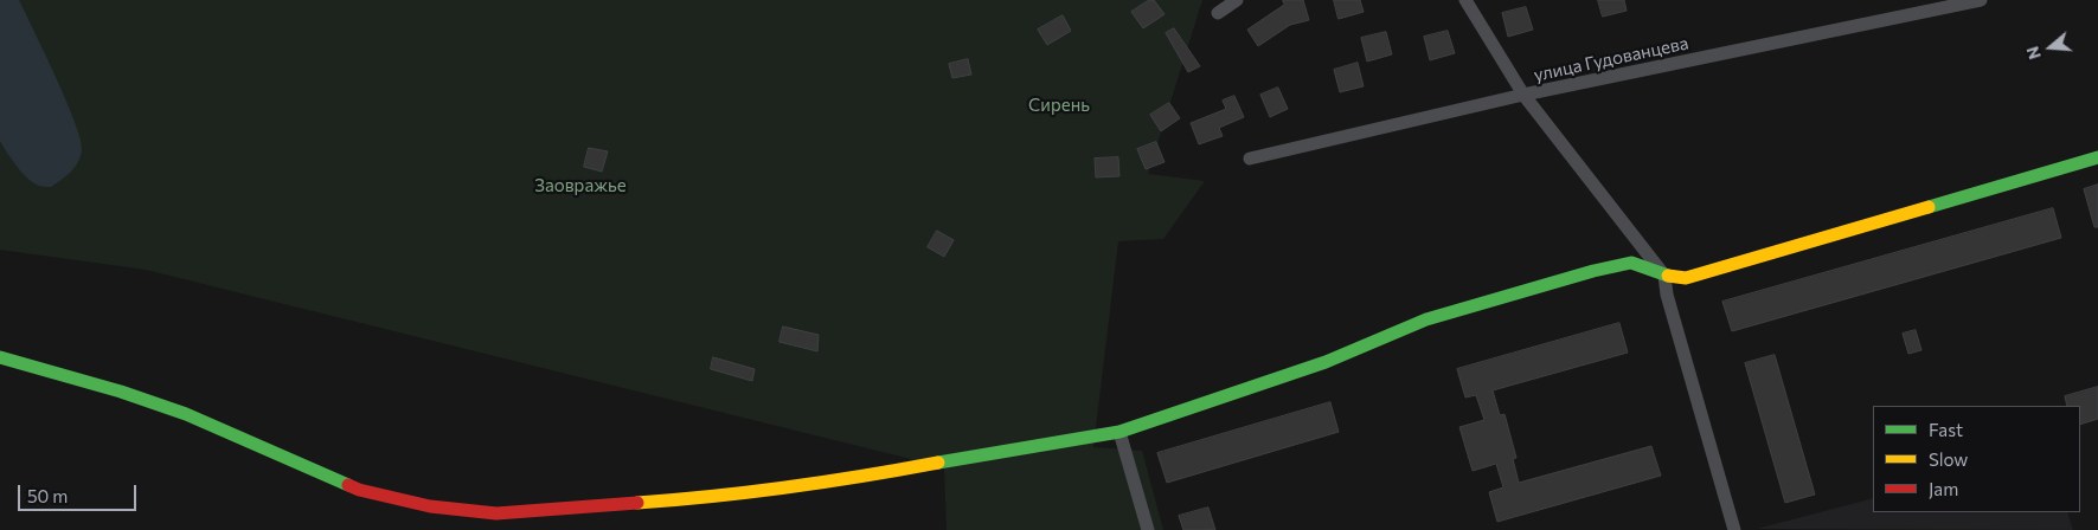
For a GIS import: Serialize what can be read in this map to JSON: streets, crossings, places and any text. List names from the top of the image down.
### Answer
{
  "streets": {
    "street": ["улица Гудованцева"]
  },
  "parks": ["Сирень", "Заовражье"],
  "legend": ["Fast", "Slow", "Jam"],
  "scale_bar": "50 m",
  "north": "left"
}
